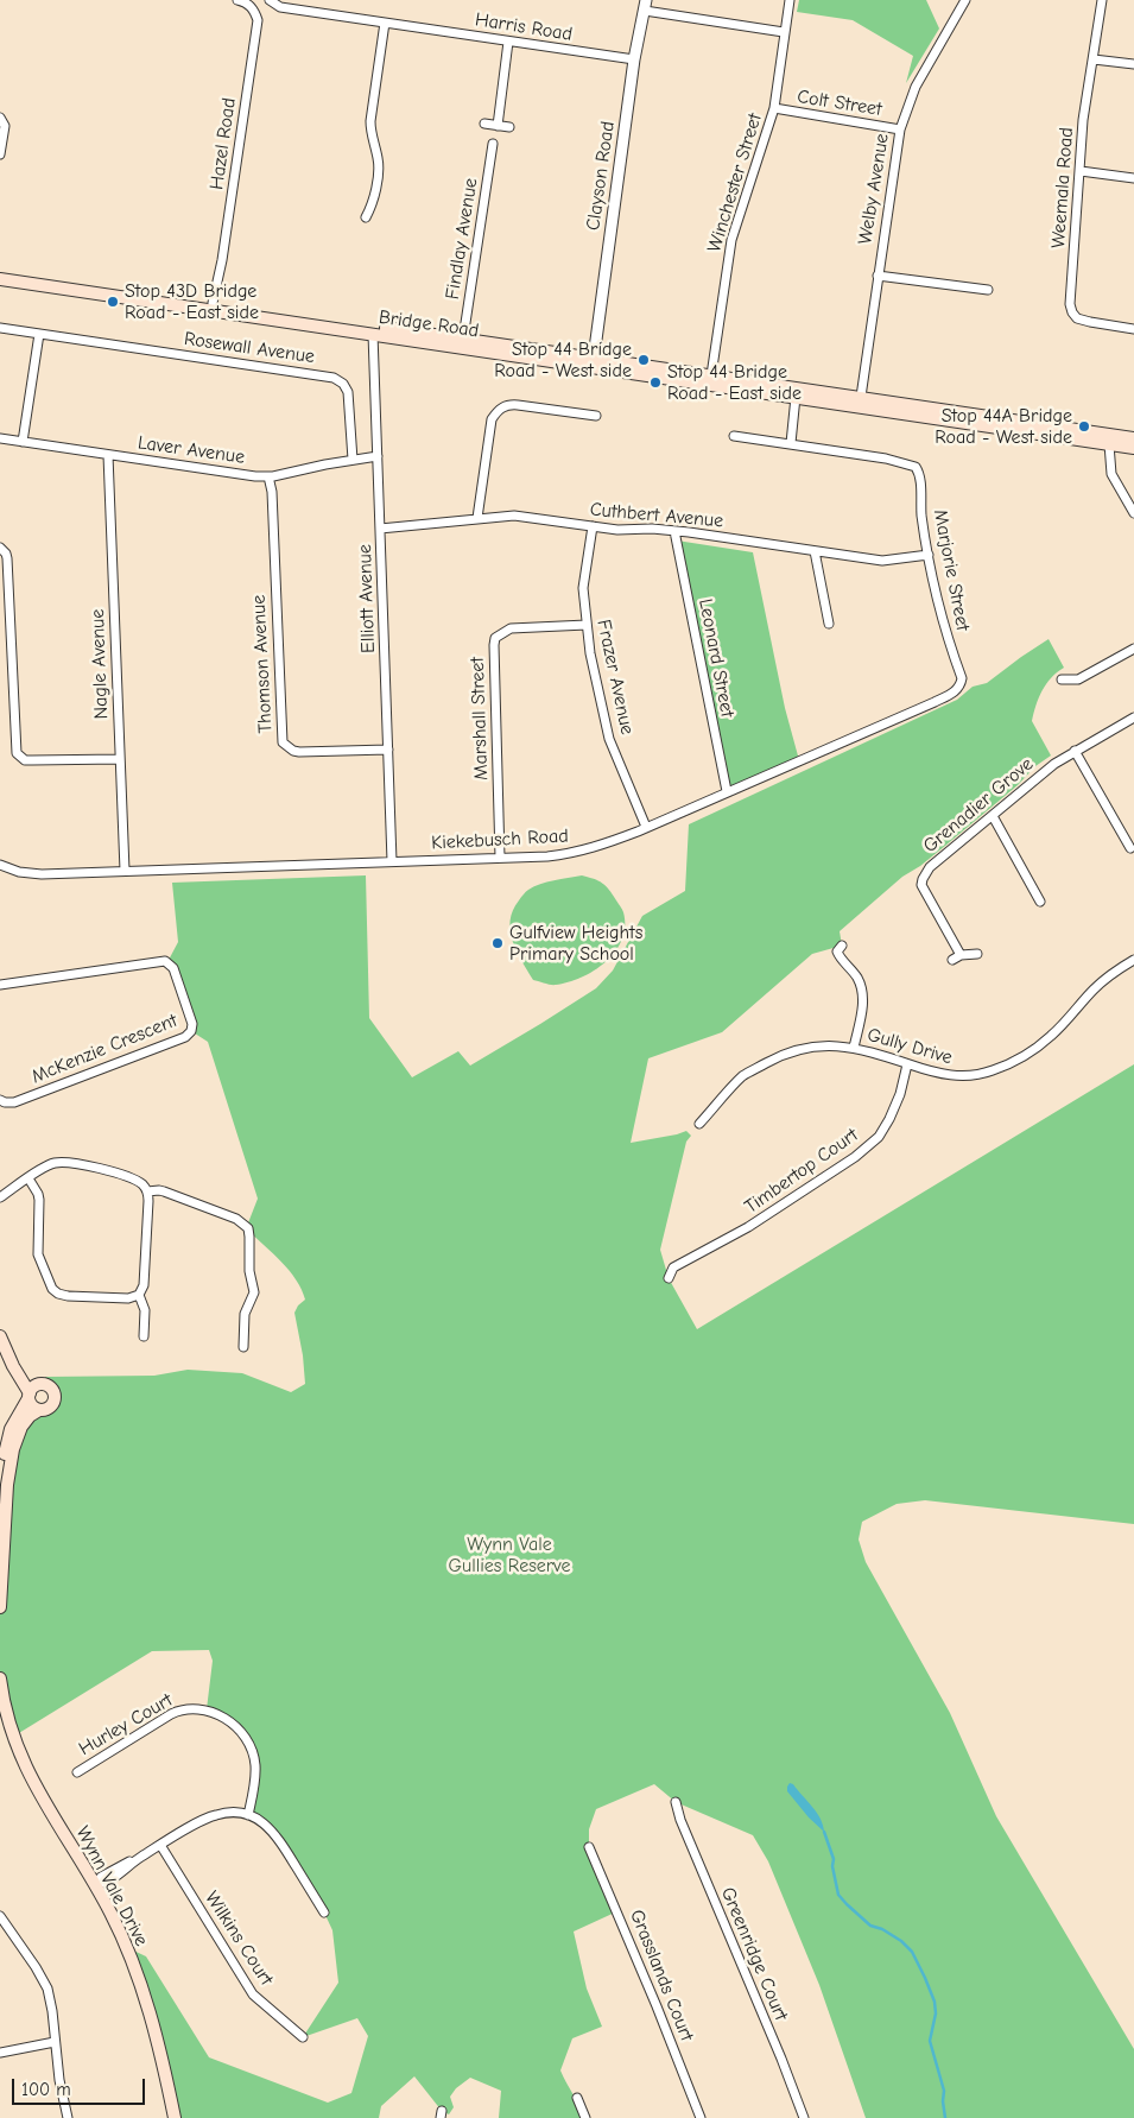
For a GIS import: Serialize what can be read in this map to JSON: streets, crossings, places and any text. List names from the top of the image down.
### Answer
{
  "streets": {
    "main road": ["Bridge Road", "Wynn Vale Drive"],
    "street": [
      "Harris Road",
      "Colt Street",
      "Hazel Road",
      "Clayson Road",
      "Winchester Street",
      "Weemala Road",
      "Welby Avenue",
      "Findlay Avenue",
      "Rosewall Avenue",
      "Laver Avenue",
      "Cuthbert Avenue",
      "Marjorie Street",
      "Elliott Avenue",
      "Leonard Street",
      "Nagle Avenue",
      "Thomson Avenue",
      "Frazer Avenue",
      "Marshall Street",
      "Grenadier Grove",
      "Kiekebusch Road",
      "Gully Drive",
      "McKenzie Crescent",
      "Timbertop Court",
      "Hurley Court",
      "Wilkins Court",
      "Greenridge Court",
      "Grasslands Court"
    ]
  },
  "crossings": [
    ["Harris Road", "Clayson Road"],
    ["Colt Street", "Winchester Street"],
    ["Colt Street", "Welby Avenue"],
    ["Hazel Road", "Bridge Road"],
    ["Clayson Road", "Bridge Road"],
    ["Winchester Street", "Bridge Road"],
    ["Welby Avenue", "Bridge Road"],
    ["Findlay Avenue", "Bridge Road"],
    ["Bridge Road", "Elliott Avenue"],
    ["Rosewall Avenue", "Laver Avenue"],
    ["Laver Avenue", "Elliott Avenue"],
    ["Laver Avenue", "Nagle Avenue"],
    ["Laver Avenue", "Thomson Avenue"],
    ["Cuthbert Avenue", "Marjorie Street"],
    ["Cuthbert Avenue", "Elliott Avenue"],
    ["Cuthbert Avenue", "Leonard Street"],
    ["Cuthbert Avenue", "Frazer Avenue"],
    ["Marjorie Street", "Kiekebusch Road"],
    ["Elliott Avenue", "Thomson Avenue"],
    ["Elliott Avenue", "Kiekebusch Road"],
    ["Leonard Street", "Kiekebusch Road"],
    ["Nagle Avenue", "Kiekebusch Road"],
    ["Frazer Avenue", "Marshall Street"],
    ["Frazer Avenue", "Kiekebusch Road"],
    ["Marshall Street", "Kiekebusch Road"],
    ["Gully Drive", "Timbertop Court"]
  ],
  "parks": ["Wynn Vale Gullies Reserve"],
  "places": [
    "Stop 43D Bridge Road - East side",
    "Stop 44 Bridge Road - West side",
    "Stop 44 Bridge Road - East side",
    "Stop 44A Bridge Road - West side",
    "Gulfview Heights Primary School"
  ],
  "scale_bar": "100 m"
}
